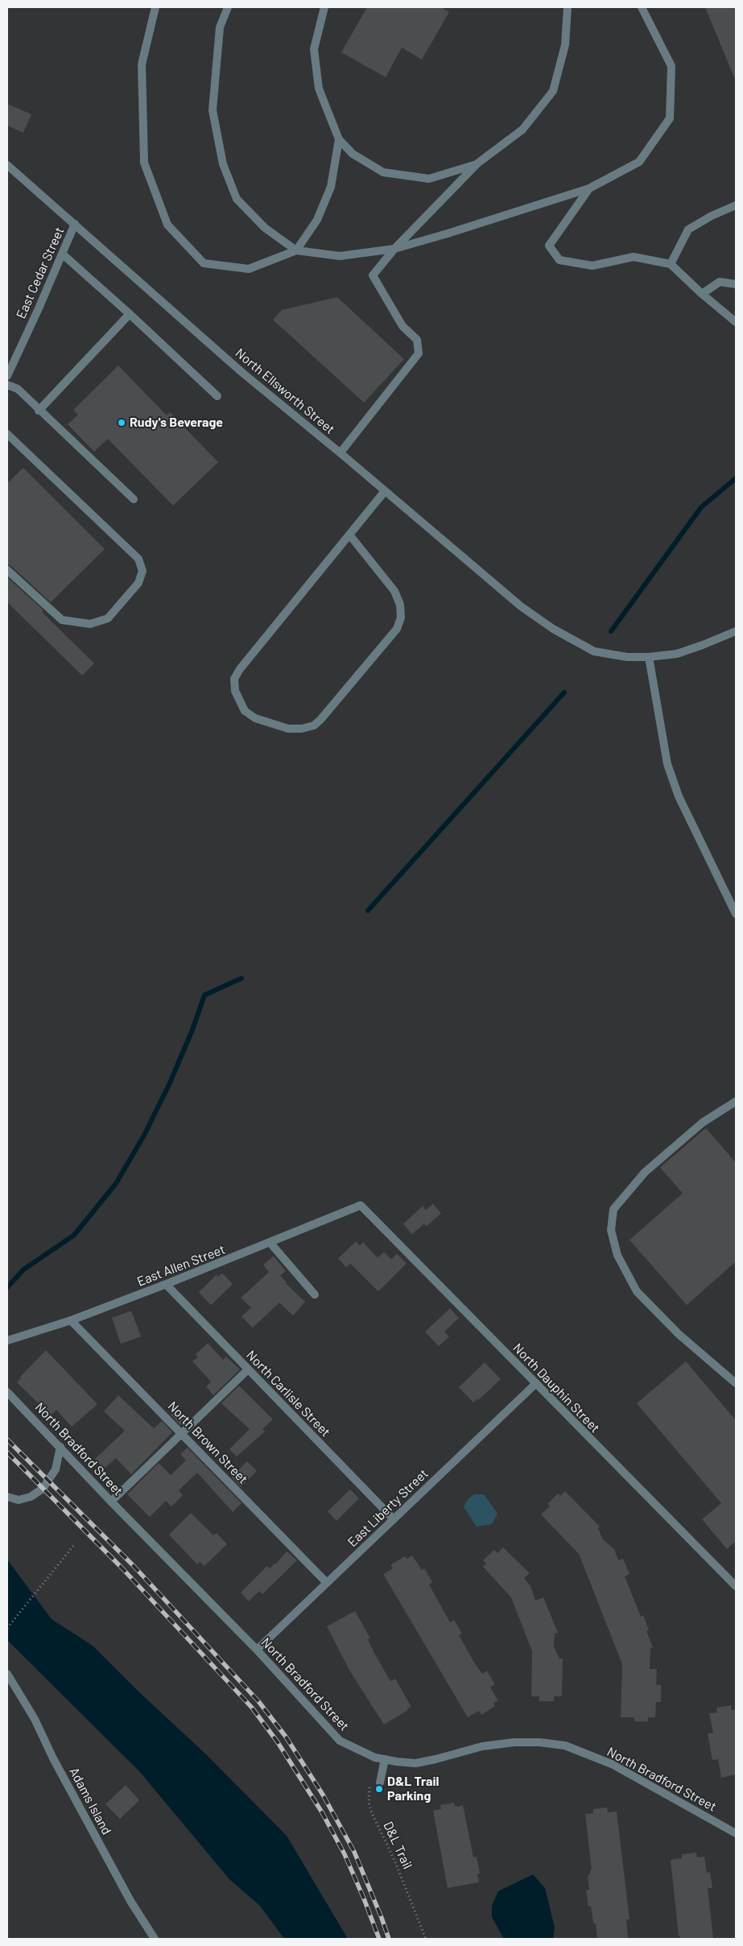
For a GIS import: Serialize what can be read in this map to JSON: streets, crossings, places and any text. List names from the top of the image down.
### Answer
{
  "streets": {
    "street": [
      "East Cedar Street",
      "North Ellsworth Street",
      "East Allen Street",
      "North Dauphin Street",
      "North Carlisle Street",
      "North Brown Street",
      "North Bradford Street",
      "East Liberty Street",
      "Adams Island"
    ],
    "path": ["D&L Trail"]
  },
  "crossings": [
    ["East Cedar Street", "North Ellsworth Street"],
    ["East Allen Street", "North Dauphin Street"],
    ["East Allen Street", "North Carlisle Street"],
    ["East Allen Street", "North Brown Street"],
    ["North Dauphin Street", "East Liberty Street"],
    ["North Carlisle Street", "East Liberty Street"],
    ["North Brown Street", "East Liberty Street"],
    ["North Bradford Street", "East Liberty Street"]
  ],
  "places": ["Rudy's Beverage", "D&L Trail Parking"]
}
